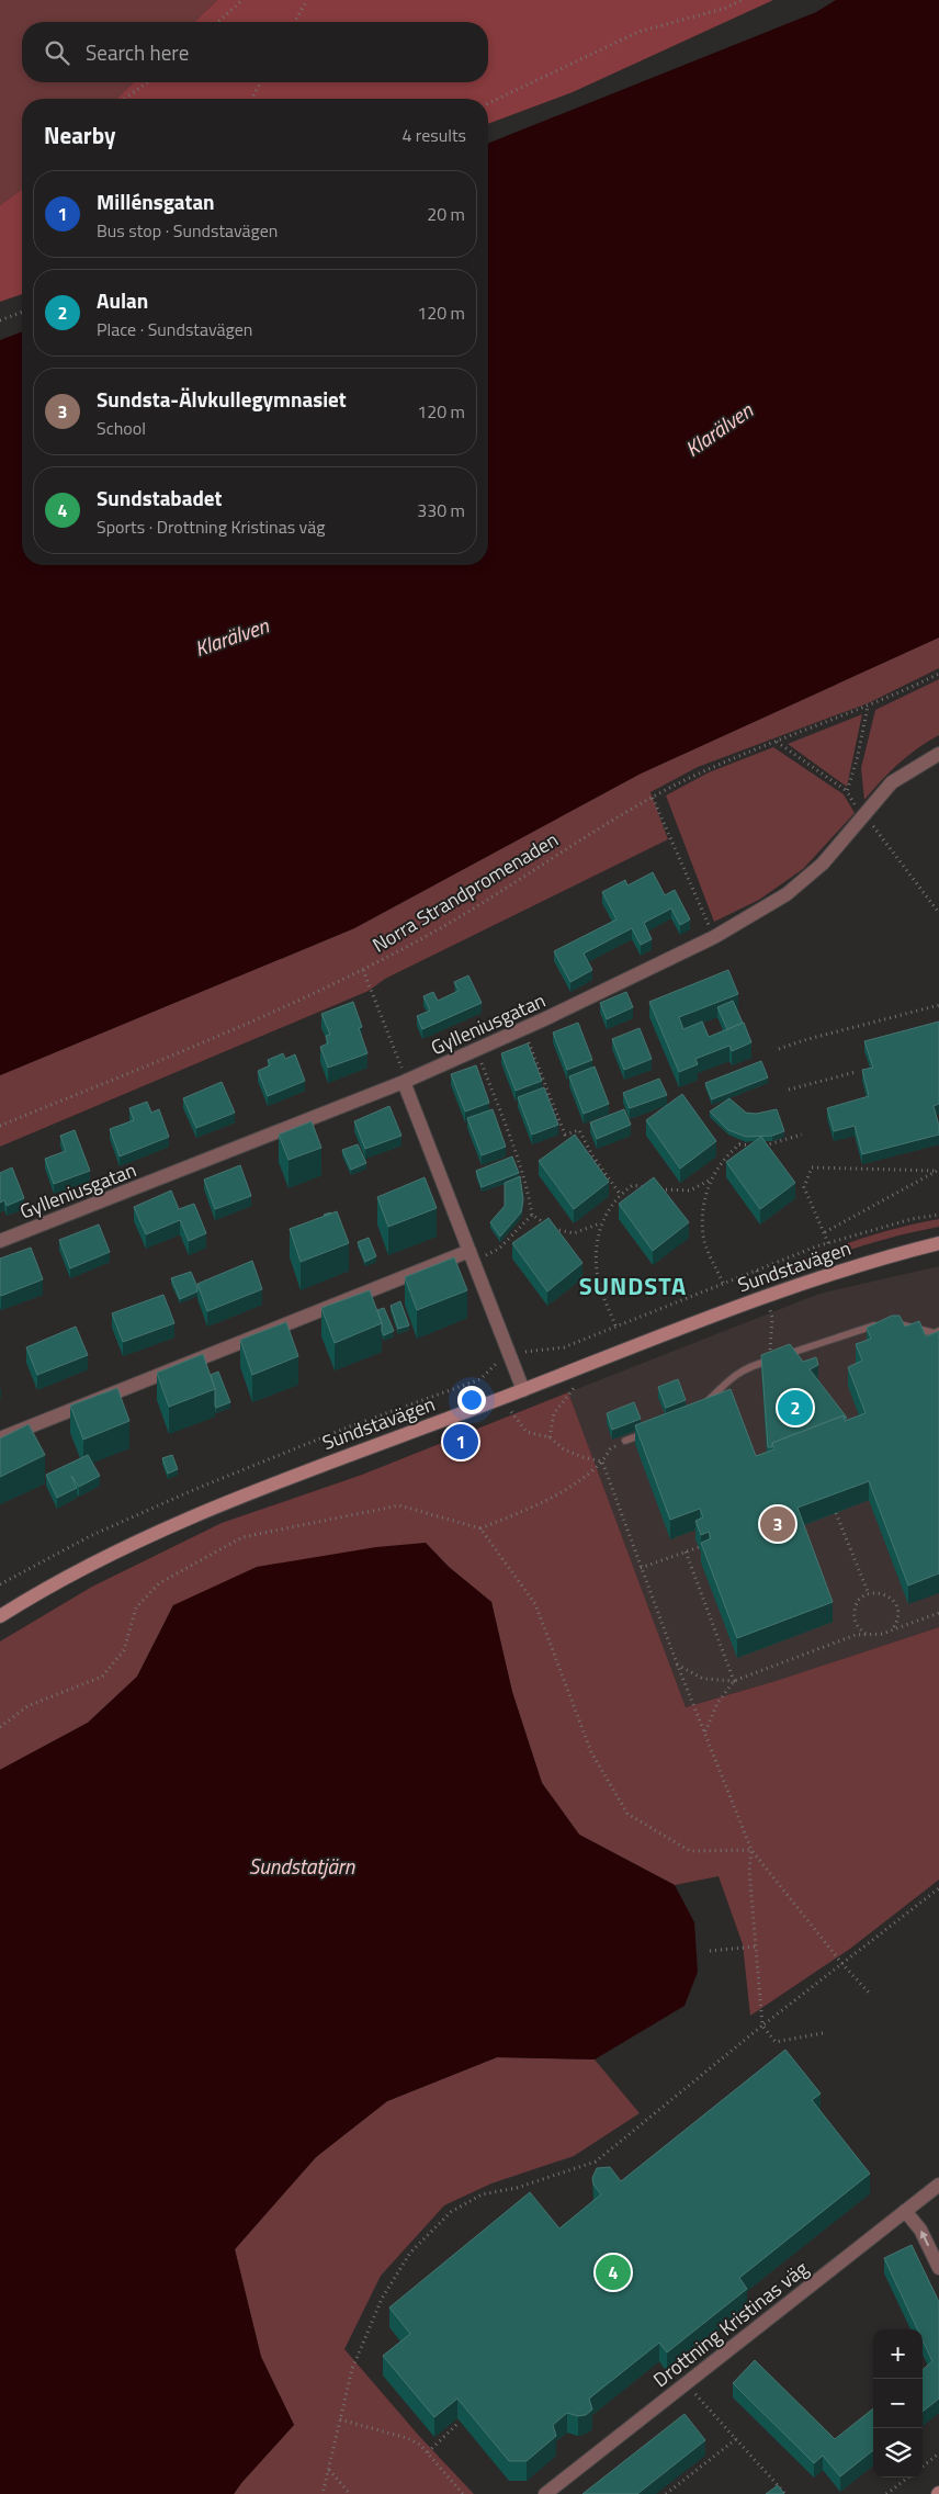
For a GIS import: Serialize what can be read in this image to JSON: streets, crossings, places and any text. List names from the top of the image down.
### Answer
{
  "streets": {
    "street": ["Gylleniusgatan", "Sundstavägen", "Drottning Kristinas väg"],
    "path": ["Norra Strandpromenaden"]
  },
  "districts": ["SUNDSTA"],
  "water": ["Klarälven", "Sundstatjärn"],
  "page": {
    "search": "Search here",
    "heading": ["Nearby", "4 results"],
    "list": [
      {
        "mark": "1",
        "name": "Millénsgatan",
        "note": "Bus stop · Sundstavägen",
        "value": "20 m"
      },
      {
        "mark": "2",
        "name": "Aulan",
        "note": "Place · Sundstavägen",
        "value": "120 m"
      },
      {
        "mark": "3",
        "name": "Sundsta-Älvkullegymnasiet",
        "note": "School",
        "value": "120 m"
      },
      {
        "mark": "4",
        "name": "Sundstabadet",
        "note": "Sports · Drottning Kristinas väg",
        "value": "330 m"
      }
    ],
    "pins": [
      "2",
      "1",
      "3",
      "4"
    ],
    "map_buttons": ["+", "−"]
  }
}
